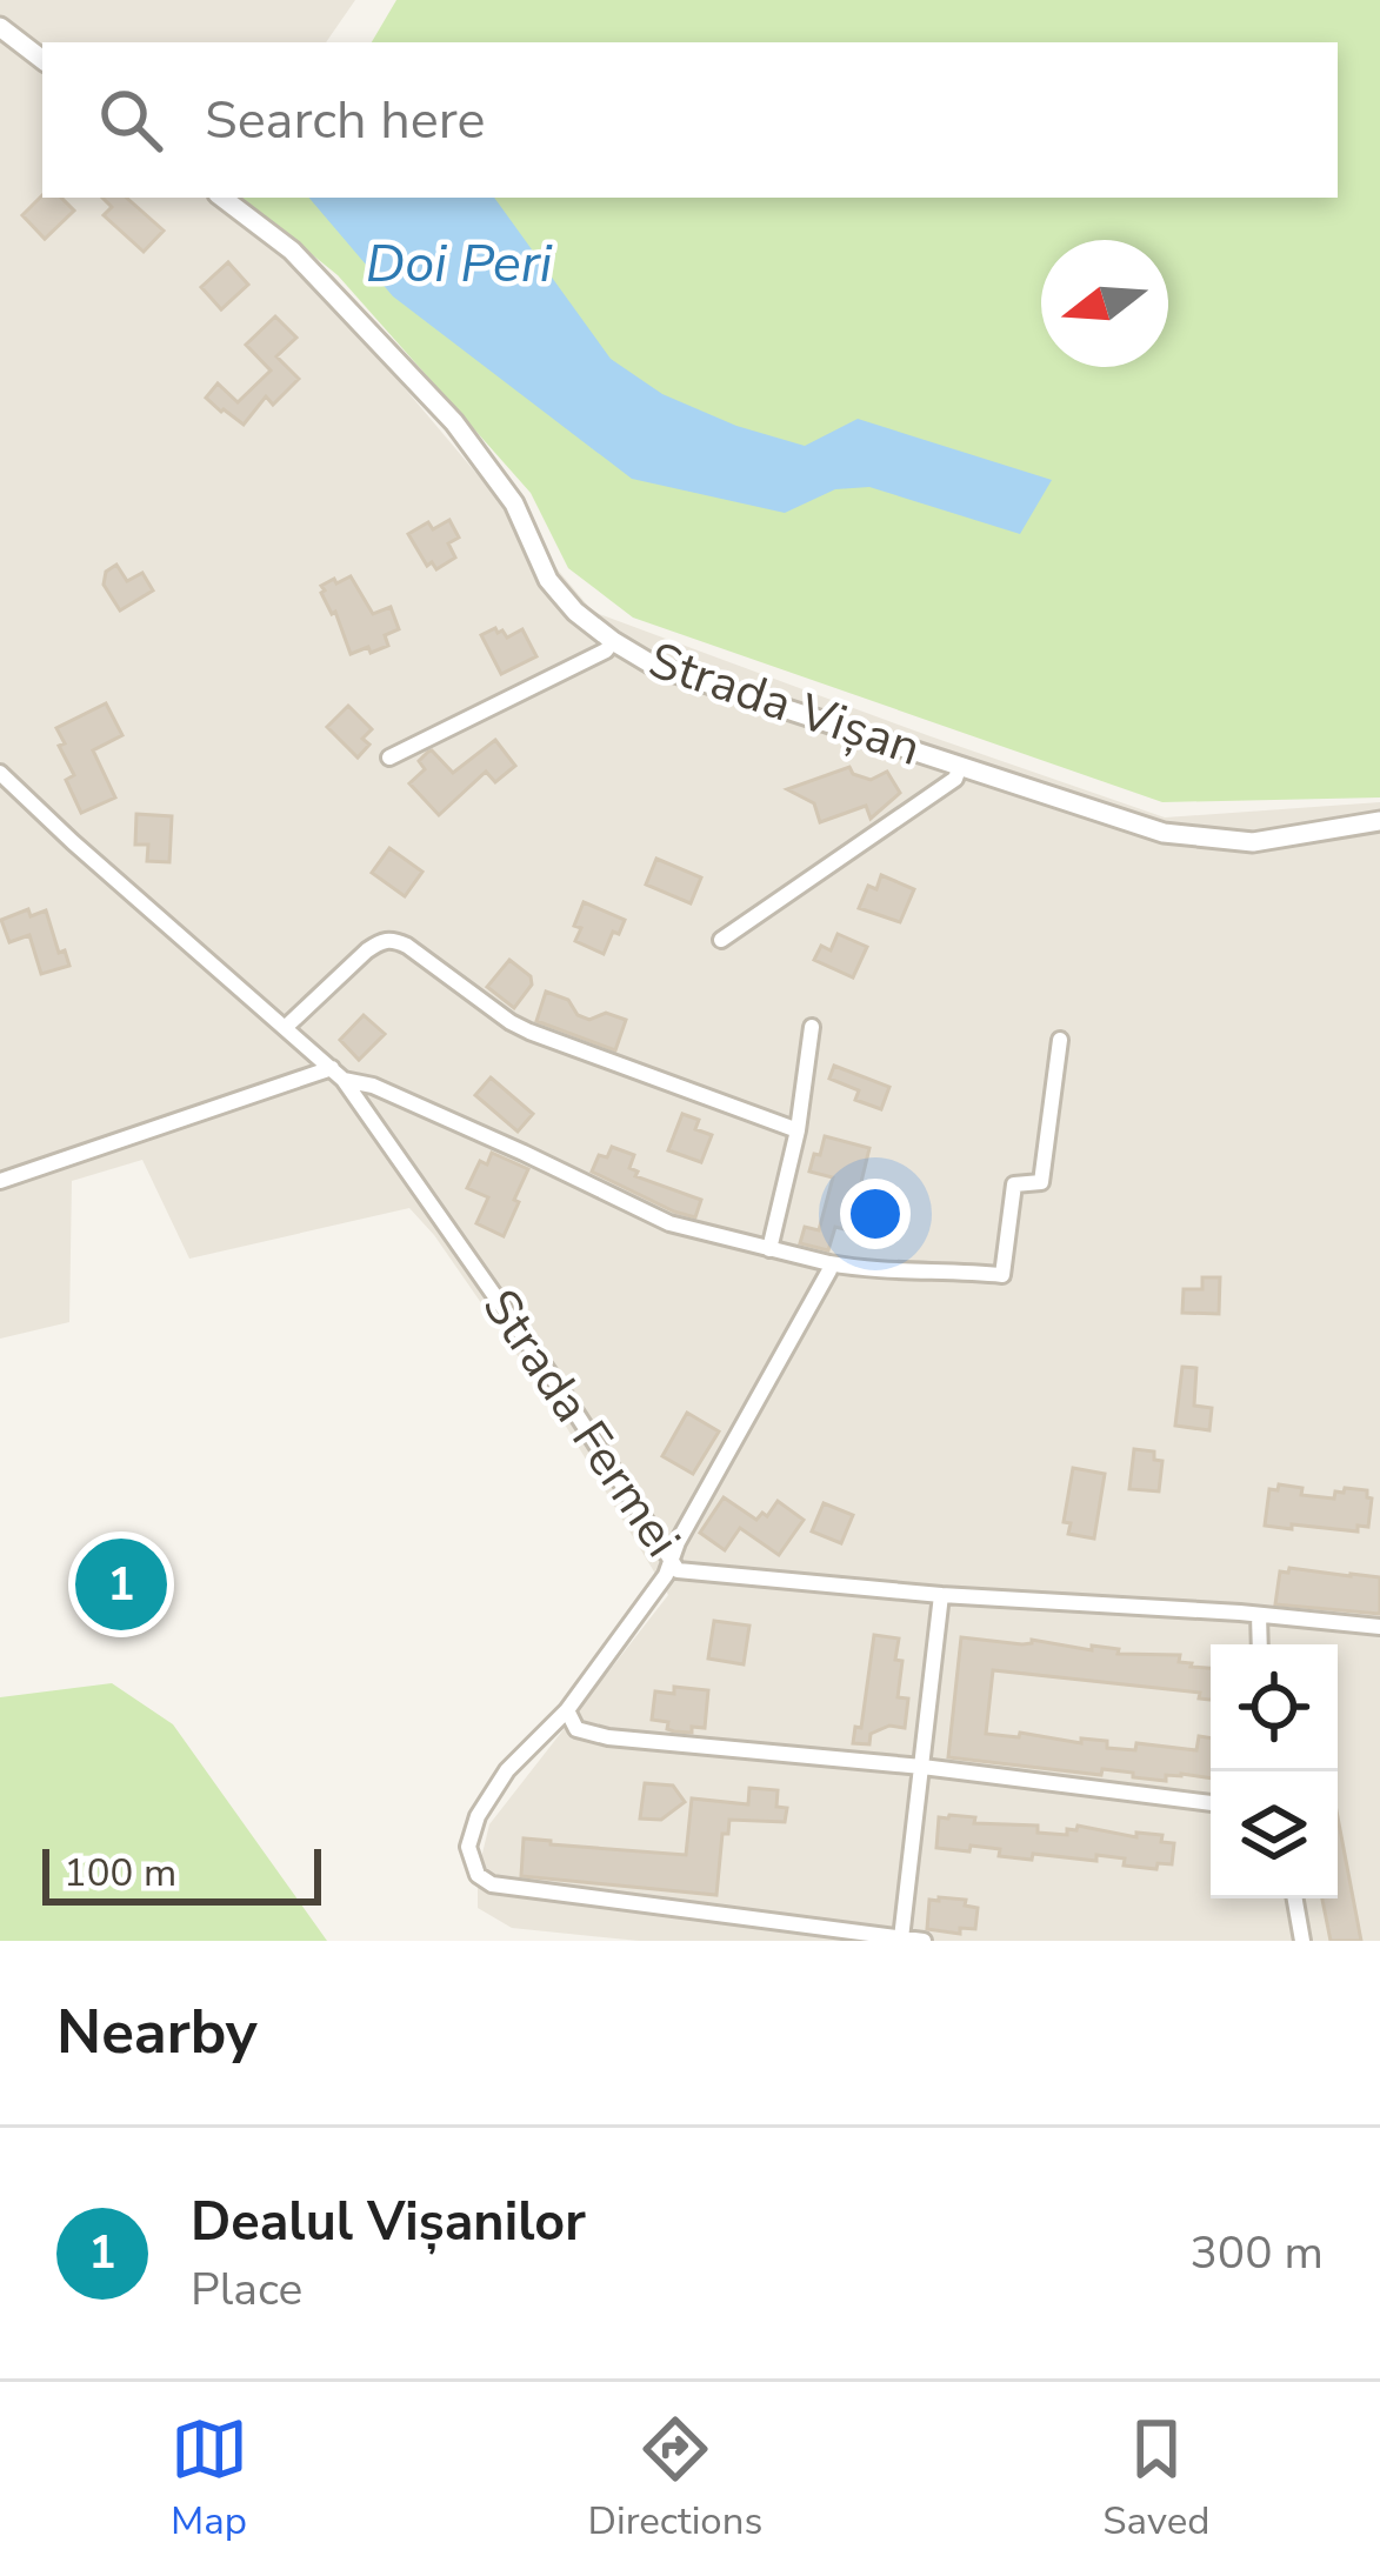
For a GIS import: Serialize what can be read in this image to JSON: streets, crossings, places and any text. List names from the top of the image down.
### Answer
{
  "streets": {
    "street": ["Strada Vișan", "Strada Fermei"]
  },
  "water": ["Doi Peri"],
  "scale_bar": "100 m",
  "north": "left",
  "page": {
    "search": "Search here",
    "pins": "1",
    "scale": "100 m",
    "heading": "Nearby",
    "list": [
      {
        "mark": "1",
        "name": "Dealul Vișanilor",
        "note": "Place",
        "value": "300 m"
      }
    ],
    "nav": ["Map", "Directions", "Saved"]
  }
}
